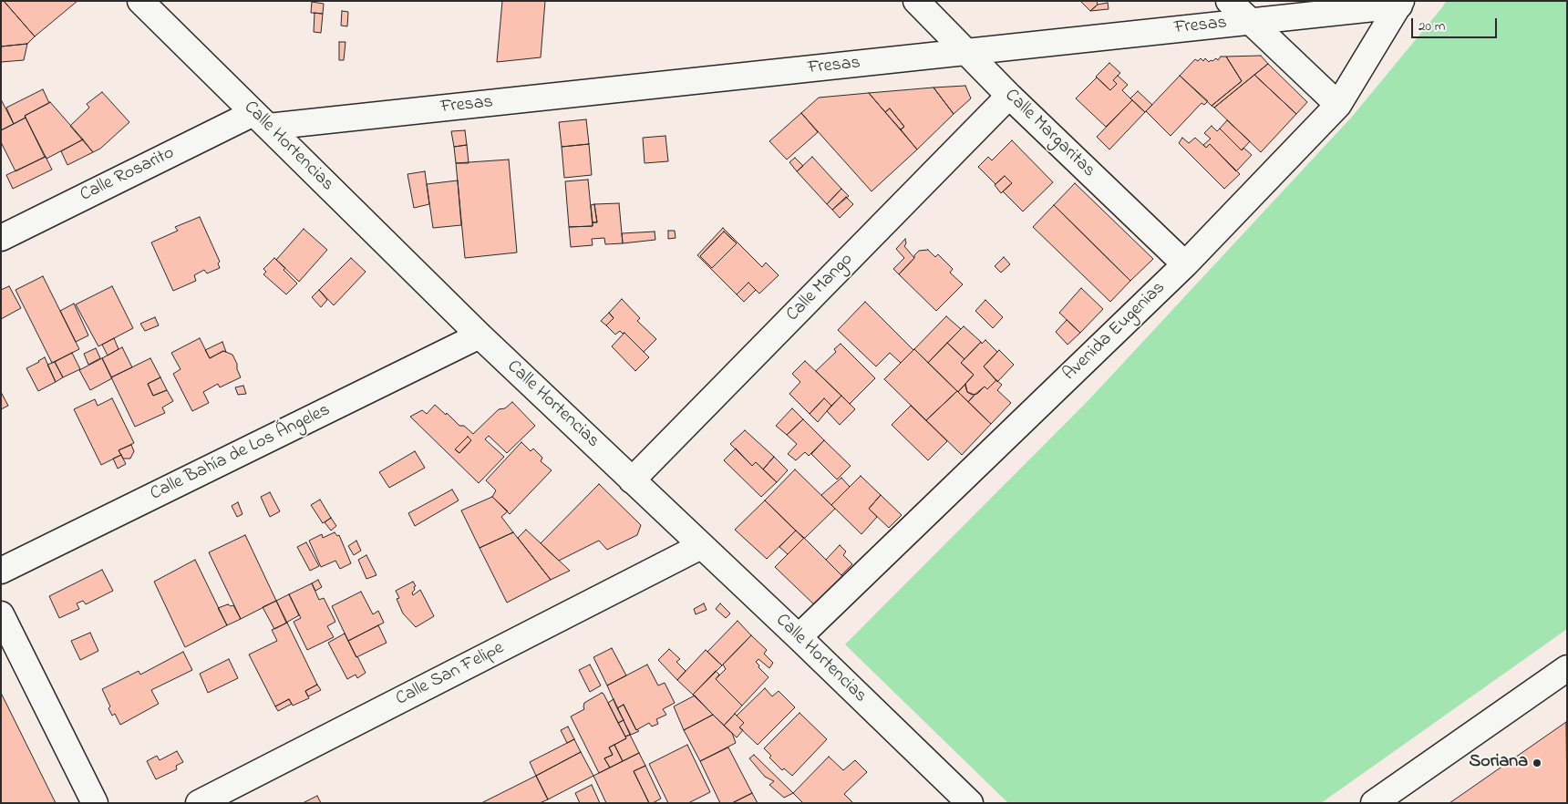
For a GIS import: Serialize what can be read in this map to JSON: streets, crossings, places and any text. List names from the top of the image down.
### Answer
{
  "streets": {
    "street": [
      "Fresas",
      "Calle Margaritas",
      "Calle Hortencias",
      "Calle Rosarito",
      "Calle Mango",
      "Avenida Eugenias",
      "Calle Bahía de Los Ángeles",
      "Calle San Felipe"
    ]
  },
  "crossings": [
    ["Fresas", "Calle Margaritas"],
    ["Fresas", "Calle Hortencias"],
    ["Fresas", "Calle Rosarito"],
    ["Fresas", "Avenida Eugenias"],
    ["Calle Margaritas", "Calle Mango"],
    ["Calle Margaritas", "Avenida Eugenias"],
    ["Calle Hortencias", "Calle Rosarito"],
    ["Calle Hortencias", "Calle Mango"],
    ["Calle Hortencias", "Avenida Eugenias"],
    ["Calle Hortencias", "Calle Bahía de Los Ángeles"],
    ["Calle Hortencias", "Calle San Felipe"]
  ],
  "places": ["Soriana"],
  "scale_bar": "20 m"
}
